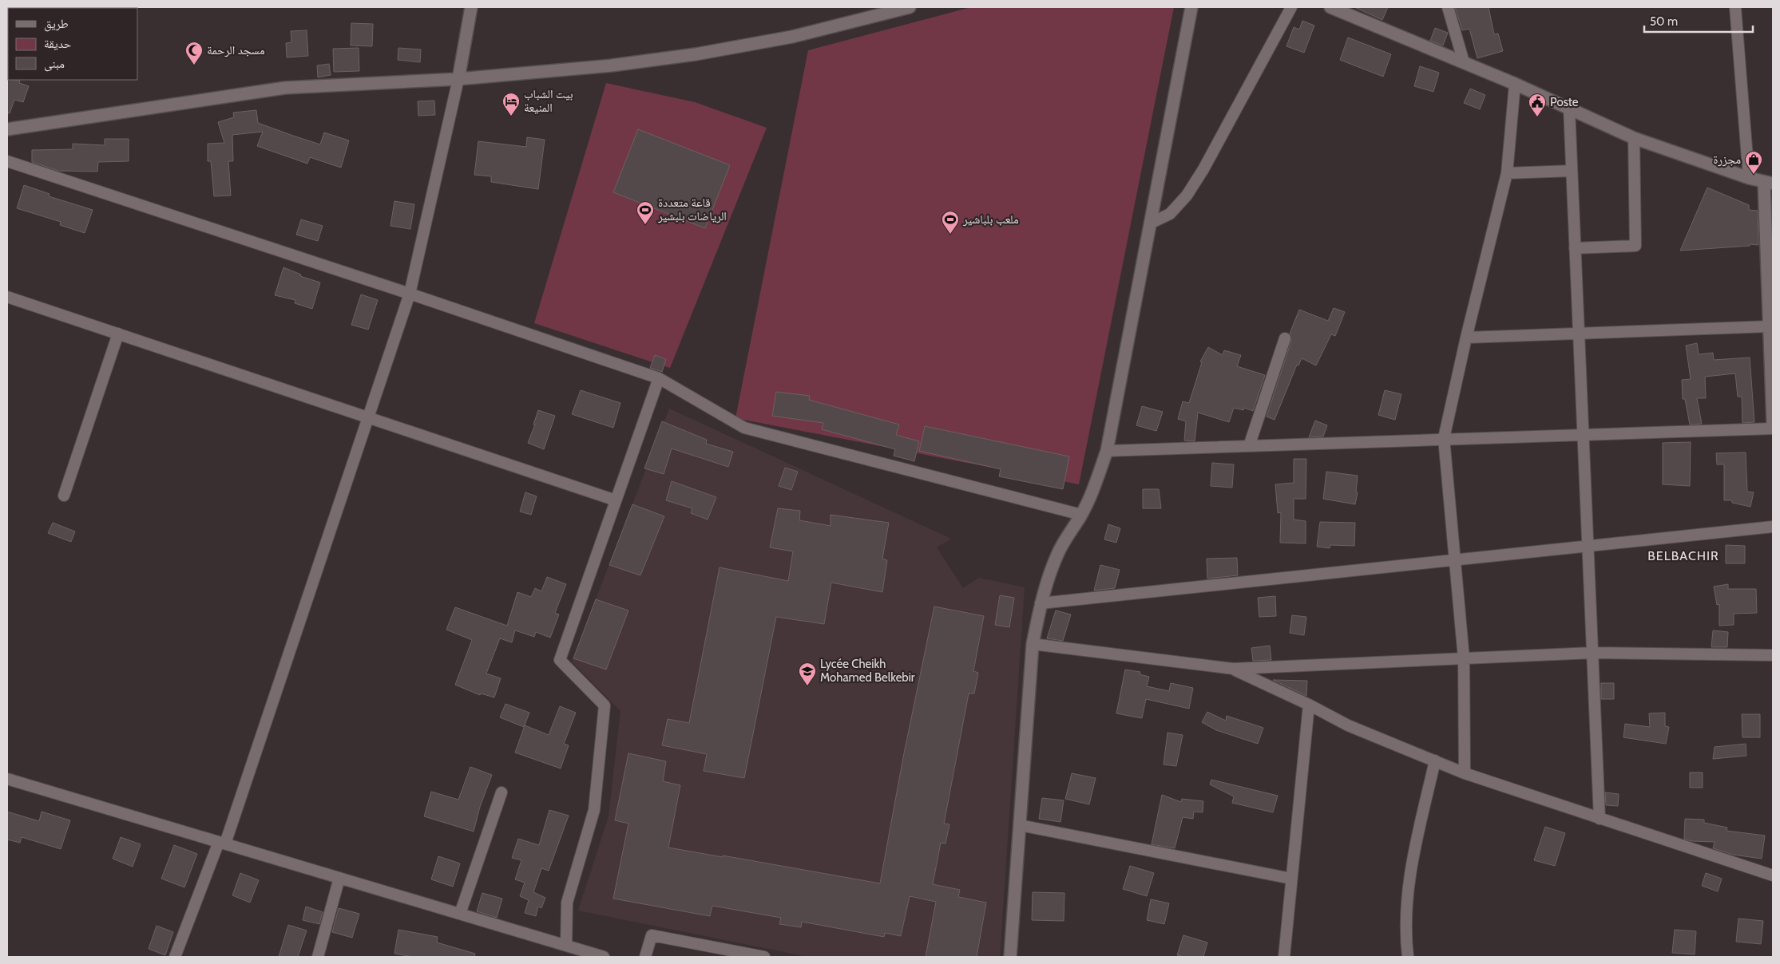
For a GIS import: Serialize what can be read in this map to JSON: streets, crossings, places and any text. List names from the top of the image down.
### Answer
{
  "districts": ["BELBACHIR"],
  "places": {
    "mosque": ["مسجد الرحمة"],
    "hotel": ["بيت الشباب المنيعة"],
    "public building": ["Poste"],
    "shop": ["مجزرة"],
    "sports": ["قاعة متعددة الرياضات بلبشير", "ملعب بلباشير"],
    "school or university": ["Lycée Cheikh Mohamed Belkebir"]
  },
  "legend": ["طريق", "حديقة", "مبنى"],
  "scale_bar": "50 m"
}
